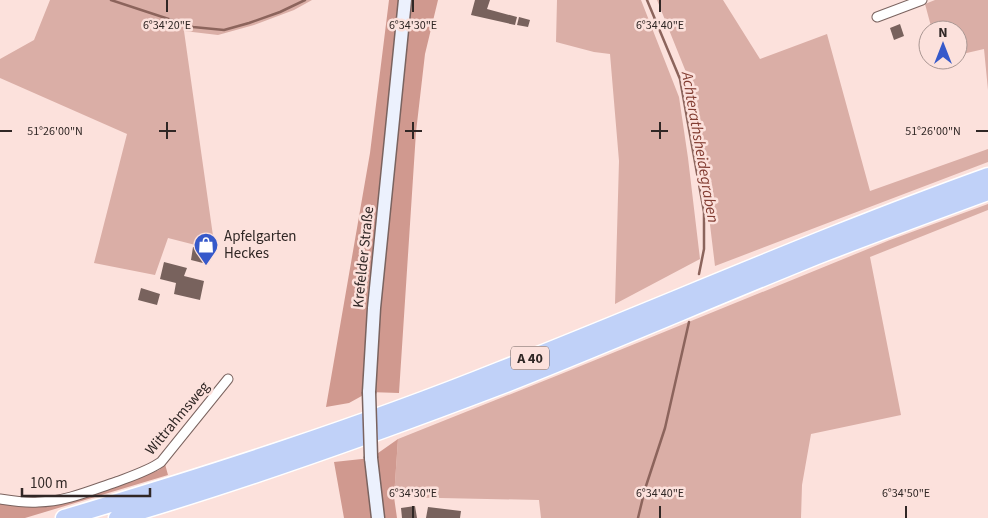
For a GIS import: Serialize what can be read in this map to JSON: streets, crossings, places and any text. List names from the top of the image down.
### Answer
{
  "streets": {
    "highway": ["A 40"],
    "main road": ["Krefelder Straße"],
    "street": ["Wittrahmsweg"]
  },
  "water": ["Achterathsheidegraben"],
  "places": {
    "shop": ["Apfelgarten Heckes"]
  },
  "scale_bar": "100 m",
  "north": "top",
  "coordinates": [
    "6°34'20\"E",
    "6°34'30\"E",
    "6°34'40\"E",
    "51°26'00\"N",
    "6°34'50\"E"
  ]
}
